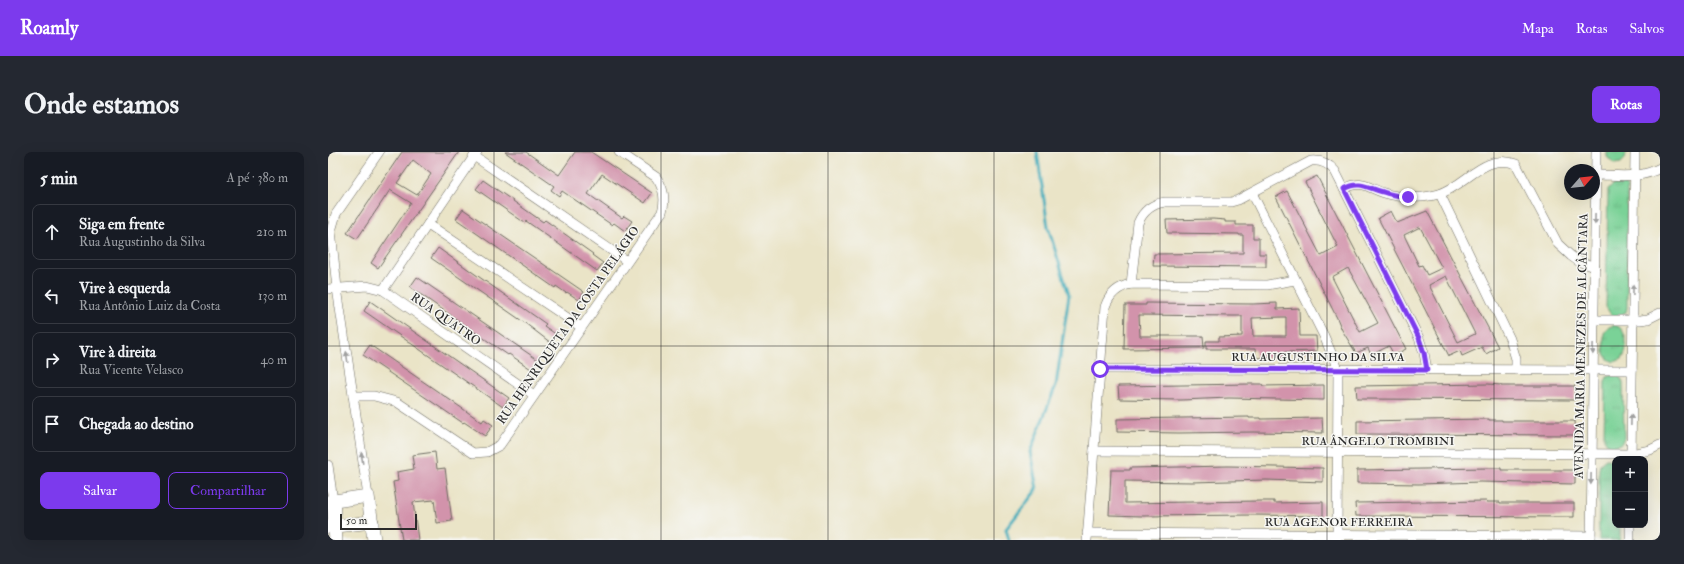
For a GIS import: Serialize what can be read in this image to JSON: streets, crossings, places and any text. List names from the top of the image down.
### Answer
{
  "streets": {
    "street": [
      "RUA QUATRO",
      "RUA HENRIQUETA DA COSTA PELÁGIO",
      "AVENIDA MARIA MENEZES DE ALCÂNTARA",
      "RUA AUGUSTINHO DA SILVA",
      "RUA ÂNGELO TROMBINI",
      "RUA AGENOR FERREIRA"
    ]
  },
  "crossings": [
    ["RUA QUATRO", "RUA HENRIQUETA DA COSTA PELÁGIO"],
    ["AVENIDA MARIA MENEZES DE ALCÂNTARA", "RUA AUGUSTINHO DA SILVA"],
    ["AVENIDA MARIA MENEZES DE ALCÂNTARA", "RUA ÂNGELO TROMBINI"],
    ["AVENIDA MARIA MENEZES DE ALCÂNTARA", "RUA AGENOR FERREIRA"]
  ],
  "scale_bar": "50 m",
  "north": "top right",
  "page": {
    "header": "Roamly",
    "nav": ["Mapa", "Rotas", "Salvos"],
    "buttons": [
      "Rotas",
      ["Salvar", "Compartilhar"]
    ],
    "title": "Onde estamos",
    "heading": ["5 min", "A pé · 380 m"],
    "list": [
      ["Siga em frente", "Rua Augustinho da Silva", "210 m"],
      ["Vire à esquerda", "Rua Antônio Luiz da Costa", "130 m"],
      ["Vire à direita", "Rua Vicente Velasco", "40 m"],
      "Chegada ao destino"
    ],
    "map_buttons": ["+", "−"],
    "scale": "50 m"
  }
}
